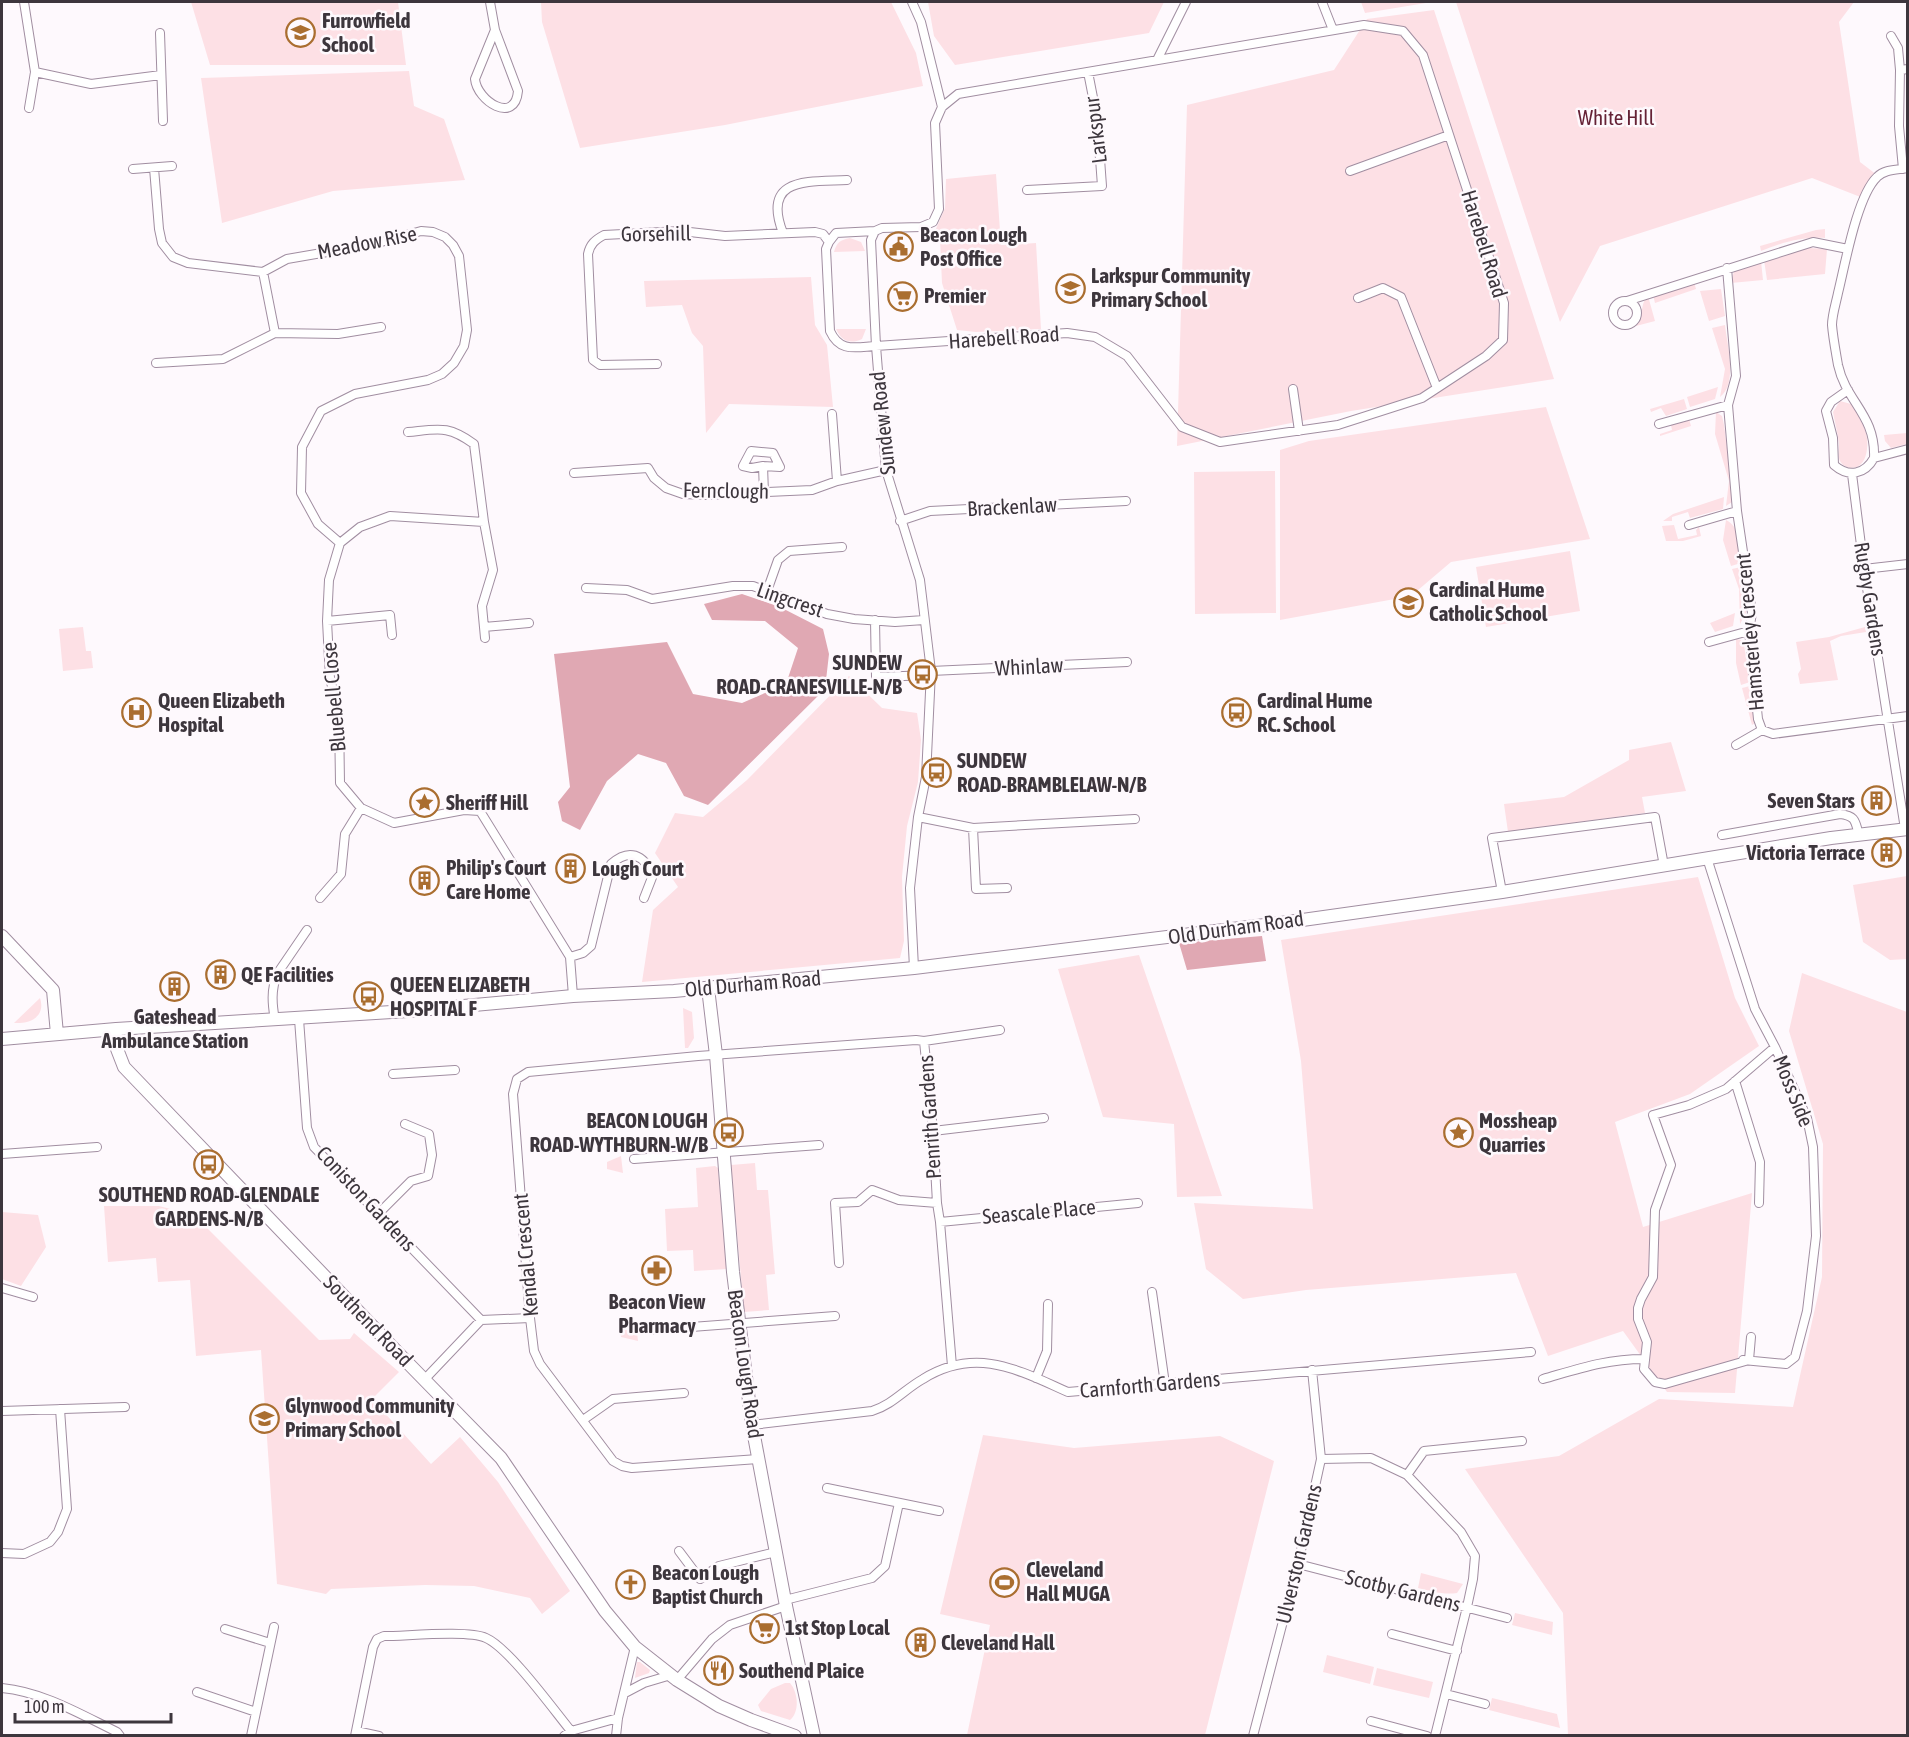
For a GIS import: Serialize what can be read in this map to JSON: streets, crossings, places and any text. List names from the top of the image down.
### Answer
{
  "streets": {
    "main road": ["Old Durham Road", "Southend Road", "Beacon Lough Road"],
    "street": [
      "Larkspur",
      "Gorsehill",
      "Meadow Rise",
      "Harebell Road",
      "Sundew Road",
      "Fernclough",
      "Brackenlaw",
      "Rugby Gardens",
      "Lingcrest",
      "Hamsterley Crescent",
      "Whinlaw",
      "Bluebell Close",
      "Moss Side",
      "Penrith Gardens",
      "Coniston Gardens",
      "Seascale Place",
      "Kendal Crescent",
      "Carnforth Gardens",
      "Ulverston Gardens",
      "Scotby Gardens"
    ]
  },
  "crossings": [
    ["Larkspur", "Harebell Road"],
    ["Gorsehill", "Harebell Road"],
    ["Meadow Rise", "Bluebell Close"],
    ["Harebell Road", "Sundew Road"],
    ["Sundew Road", "Fernclough"],
    ["Sundew Road", "Brackenlaw"],
    ["Sundew Road", "Lingcrest"],
    ["Sundew Road", "Whinlaw"],
    ["Sundew Road", "Old Durham Road"],
    ["Rugby Gardens", "Hamsterley Crescent"],
    ["Rugby Gardens", "Old Durham Road"],
    ["Lingcrest", "Whinlaw"],
    ["Bluebell Close", "Old Durham Road"],
    ["Old Durham Road", "Moss Side"],
    ["Old Durham Road", "Coniston Gardens"],
    ["Old Durham Road", "Southend Road"],
    ["Old Durham Road", "Beacon Lough Road"],
    ["Penrith Gardens", "Seascale Place"],
    ["Penrith Gardens", "Kendal Crescent"],
    ["Penrith Gardens", "Beacon Lough Road"],
    ["Penrith Gardens", "Carnforth Gardens"],
    ["Kendal Crescent", "Beacon Lough Road"],
    ["Beacon Lough Road", "Carnforth Gardens"],
    ["Carnforth Gardens", "Ulverston Gardens"],
    ["Ulverston Gardens", "Scotby Gardens"]
  ],
  "parks": ["White Hill"],
  "places": {
    "school or university": [
      "Furrowfield School",
      "Larkspur Community Primary School",
      "Cardinal Hume Catholic School",
      "Glynwood Community Primary School"
    ],
    "public building": ["Beacon Lough Post Office"],
    "supermarket": ["Premier", "1st Stop Local"],
    "bus stop": [
      "SUNDEW ROAD-CRANESVILLE-N/B",
      "Cardinal Hume RC. School",
      "SUNDEW ROAD-BRAMBLELAW-N/B",
      "QUEEN ELIZABETH HOSPITAL F",
      "BEACON LOUGH ROAD-WYTHBURN-W/B",
      "SOUTHEND ROAD-GLENDALE GARDENS-N/B"
    ],
    "hospital": ["Queen Elizabeth Hospital"],
    "building": [
      "Seven Stars",
      "Victoria Terrace",
      "Lough Court",
      "Philip's Court Care Home",
      "QE Facilities",
      "Gateshead Ambulance Station",
      "Cleveland Hall"
    ],
    "place": ["Sheriff Hill", "Mossheap Quarries"],
    "pharmacy": ["Beacon View Pharmacy"],
    "sports": ["Cleveland Hall MUGA"],
    "church": ["Beacon Lough Baptist Church"],
    "restaurant": ["Southend Plaice"]
  },
  "scale_bar": "100 m"
}
